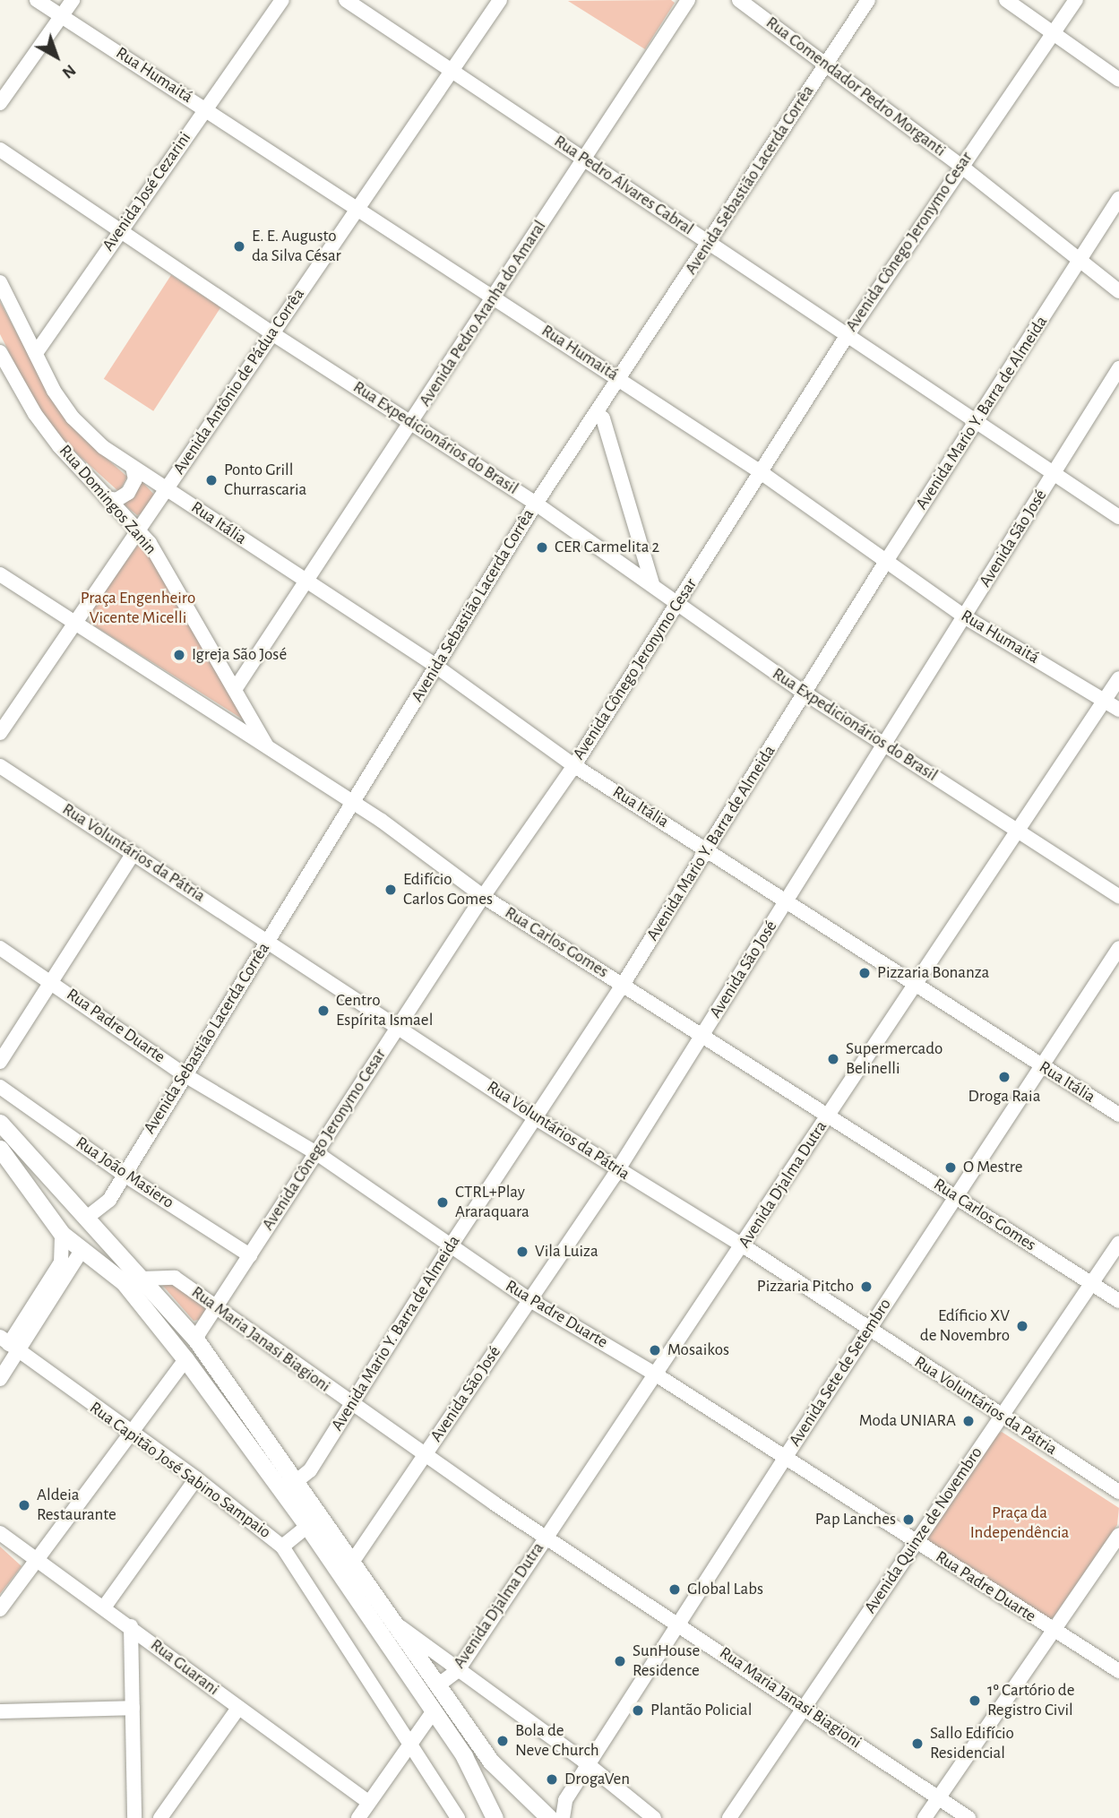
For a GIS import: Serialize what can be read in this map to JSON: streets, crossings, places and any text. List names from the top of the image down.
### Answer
{
  "streets": {
    "street": [
      "Rua Humaitá",
      "Rua Comendador Pedro Morganti",
      "Avenida Sebastião Lacerda Corrêa",
      "Rua Pedro Álvares Cabral",
      "Avenida José Cezarini",
      "Avenida Cônego Jeronymo Cesar",
      "Avenida Pedro Aranha do Amaral",
      "Avenida Antônio de Pádua Corrêa",
      "Avenida Mario Y. Barra de Almeida",
      "Rua Expedicionários do Brasil",
      "Rua Domingos Zanin",
      "Rua Itália",
      "Avenida São José",
      "Rua Voluntários da Pátria",
      "Rua Carlos Gomes",
      "Rua Padre Duarte",
      "Rua João Masiero",
      "Avenida Djalma Dutra",
      "Rua Maria Janasi Biagioni",
      "Avenida Sete de Setembro",
      "Rua Capitão José Sabino Sampaio",
      "Avenida Quinze de Novembro",
      "Rua Guarani"
    ]
  },
  "crossings": [
    ["Rua Humaitá", "Avenida Sebastião Lacerda Corrêa"],
    ["Rua Humaitá", "Avenida José Cezarini"],
    ["Rua Humaitá", "Avenida Cônego Jeronymo Cesar"],
    ["Rua Humaitá", "Avenida Pedro Aranha do Amaral"],
    ["Rua Humaitá", "Avenida Antônio de Pádua Corrêa"],
    ["Rua Humaitá", "Avenida Mario Y. Barra de Almeida"],
    ["Rua Humaitá", "Avenida São José"],
    ["Rua Humaitá", "Avenida Djalma Dutra"],
    ["Rua Comendador Pedro Morganti", "Avenida Sebastião Lacerda Corrêa"],
    ["Rua Comendador Pedro Morganti", "Avenida Cônego Jeronymo Cesar"],
    ["Rua Comendador Pedro Morganti", "Avenida Mario Y. Barra de Almeida"],
    ["Avenida Sebastião Lacerda Corrêa", "Rua Pedro Álvares Cabral"],
    ["Avenida Sebastião Lacerda Corrêa", "Rua Expedicionários do Brasil"],
    ["Avenida Sebastião Lacerda Corrêa", "Rua Itália"],
    ["Avenida Sebastião Lacerda Corrêa", "Rua Voluntários da Pátria"],
    ["Avenida Sebastião Lacerda Corrêa", "Rua Carlos Gomes"],
    ["Avenida Sebastião Lacerda Corrêa", "Rua Padre Duarte"],
    ["Avenida Sebastião Lacerda Corrêa", "Rua João Masiero"],
    ["Rua Pedro Álvares Cabral", "Avenida Cônego Jeronymo Cesar"],
    ["Rua Pedro Álvares Cabral", "Avenida Pedro Aranha do Amaral"],
    ["Rua Pedro Álvares Cabral", "Avenida Antônio de Pádua Corrêa"],
    ["Rua Pedro Álvares Cabral", "Avenida Mario Y. Barra de Almeida"],
    ["Rua Pedro Álvares Cabral", "Avenida São José"],
    ["Avenida José Cezarini", "Rua Expedicionários do Brasil"],
    ["Avenida José Cezarini", "Rua Domingos Zanin"],
    ["Avenida Cônego Jeronymo Cesar", "Rua Expedicionários do Brasil"],
    ["Avenida Cônego Jeronymo Cesar", "Rua Itália"],
    ["Avenida Cônego Jeronymo Cesar", "Rua Voluntários da Pátria"],
    ["Avenida Cônego Jeronymo Cesar", "Rua Carlos Gomes"],
    ["Avenida Cônego Jeronymo Cesar", "Rua Padre Duarte"],
    ["Avenida Cônego Jeronymo Cesar", "Rua João Masiero"],
    ["Avenida Cônego Jeronymo Cesar", "Rua Maria Janasi Biagioni"],
    ["Avenida Pedro Aranha do Amaral", "Rua Expedicionários do Brasil"],
    ["Avenida Pedro Aranha do Amaral", "Rua Domingos Zanin"],
    ["Avenida Pedro Aranha do Amaral", "Rua Itália"],
    ["Avenida Antônio de Pádua Corrêa", "Rua Expedicionários do Brasil"],
    ["Avenida Antônio de Pádua Corrêa", "Rua Domingos Zanin"],
    ["Avenida Antônio de Pádua Corrêa", "Rua Itália"],
    ["Avenida Antônio de Pádua Corrêa", "Rua Carlos Gomes"],
    ["Avenida Mario Y. Barra de Almeida", "Rua Expedicionários do Brasil"],
    ["Avenida Mario Y. Barra de Almeida", "Rua Itália"],
    ["Avenida Mario Y. Barra de Almeida", "Rua Voluntários da Pátria"],
    ["Avenida Mario Y. Barra de Almeida", "Rua Carlos Gomes"],
    ["Avenida Mario Y. Barra de Almeida", "Rua Padre Duarte"],
    ["Avenida Mario Y. Barra de Almeida", "Rua Maria Janasi Biagioni"],
    ["Rua Expedicionários do Brasil", "Avenida São José"],
    ["Rua Expedicionários do Brasil", "Avenida Djalma Dutra"],
    ["Rua Domingos Zanin", "Rua Itália"],
    ["Rua Domingos Zanin", "Rua Carlos Gomes"],
    ["Rua Itália", "Avenida São José"],
    ["Rua Itália", "Avenida Djalma Dutra"],
    ["Rua Itália", "Avenida Sete de Setembro"],
    ["Avenida São José", "Rua Voluntários da Pátria"],
    ["Avenida São José", "Rua Carlos Gomes"],
    ["Avenida São José", "Rua Padre Duarte"],
    ["Avenida São José", "Rua Maria Janasi Biagioni"],
    ["Rua Voluntários da Pátria", "Avenida Djalma Dutra"],
    ["Rua Voluntários da Pátria", "Avenida Sete de Setembro"],
    ["Rua Voluntários da Pátria", "Avenida Quinze de Novembro"],
    ["Rua Carlos Gomes", "Avenida Djalma Dutra"],
    ["Rua Carlos Gomes", "Avenida Sete de Setembro"],
    ["Rua Carlos Gomes", "Avenida Quinze de Novembro"],
    ["Rua Padre Duarte", "Avenida Djalma Dutra"],
    ["Rua Padre Duarte", "Avenida Sete de Setembro"],
    ["Rua Padre Duarte", "Avenida Quinze de Novembro"],
    ["Avenida Djalma Dutra", "Rua Maria Janasi Biagioni"],
    ["Rua Maria Janasi Biagioni", "Avenida Sete de Setembro"],
    ["Rua Maria Janasi Biagioni", "Avenida Quinze de Novembro"]
  ],
  "parks": ["Praça Engenheiro Vicente Micelli", "Praça da Independência"],
  "places": [
    "E. E. Augusto da Silva César",
    "Ponto Grill Churrascaria",
    "CER Carmelita 2",
    "Igreja São José",
    "Edifício Carlos Gomes",
    "Pizzaria Bonanza",
    "Centro Espírita Ismael",
    "Supermercado Belinelli",
    "Droga Raia",
    "O Mestre",
    "CTRL+Play Araraquara",
    "Vila Luiza",
    "Pizzaria Pitcho",
    "Edíficio XV de Novembro",
    "Mosaikos",
    "Moda UNIARA",
    "Aldeia Restaurante",
    "Pap Lanches",
    "Global Labs",
    "SunHouse Residence",
    "1º Cartório de Registro Civil",
    "Plantão Policial",
    "Bola de Neve Church",
    "Sallo Edifício Residencial",
    "DrogaVen"
  ],
  "north": "bottom right"
}
